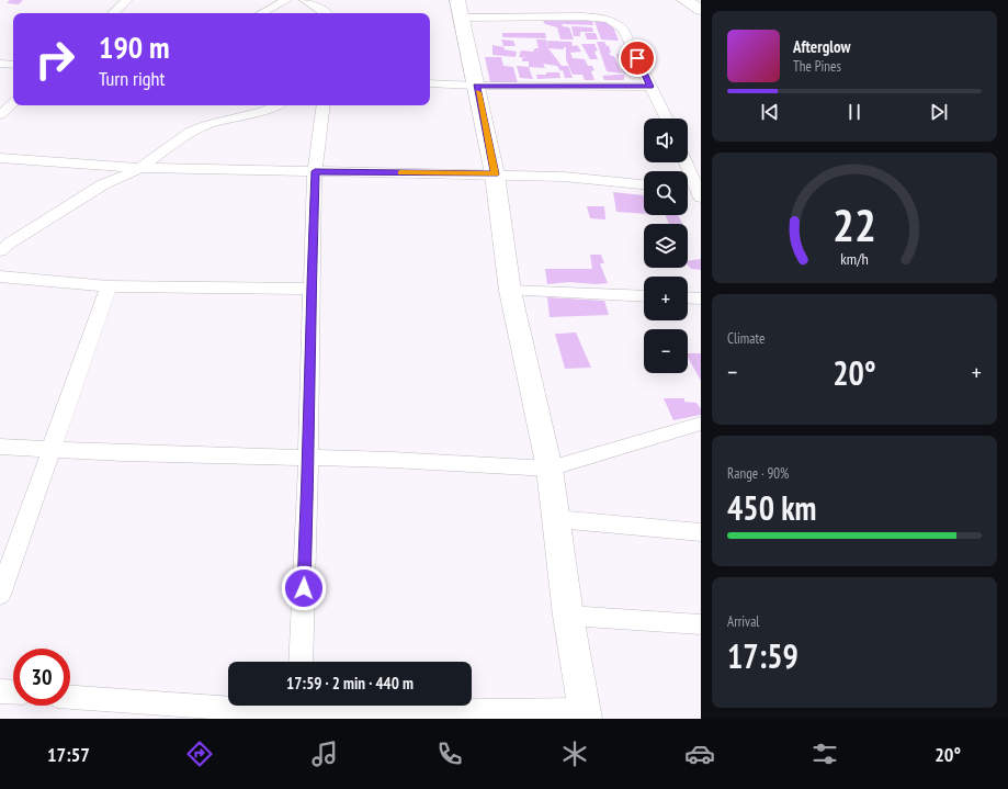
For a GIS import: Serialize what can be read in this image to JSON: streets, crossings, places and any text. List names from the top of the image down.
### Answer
{
  "page": {
    "turn": ["190 m", "Turn right"],
    "song": ["Afterglow", "The Pines"],
    "map_buttons": ["+", "−"],
    "tile": [
      "Climate",
      ["Range · 90%", "450 km"],
      ["Arrival", "17:59"]
    ],
    "heat": ["−", "20°", "+"],
    "limit": "30",
    "trip": "17:59 · 2 min · 440 m",
    "tabs": ["17:57", "20°"],
    "gauge": ["22", "km/h"]
  }
}
